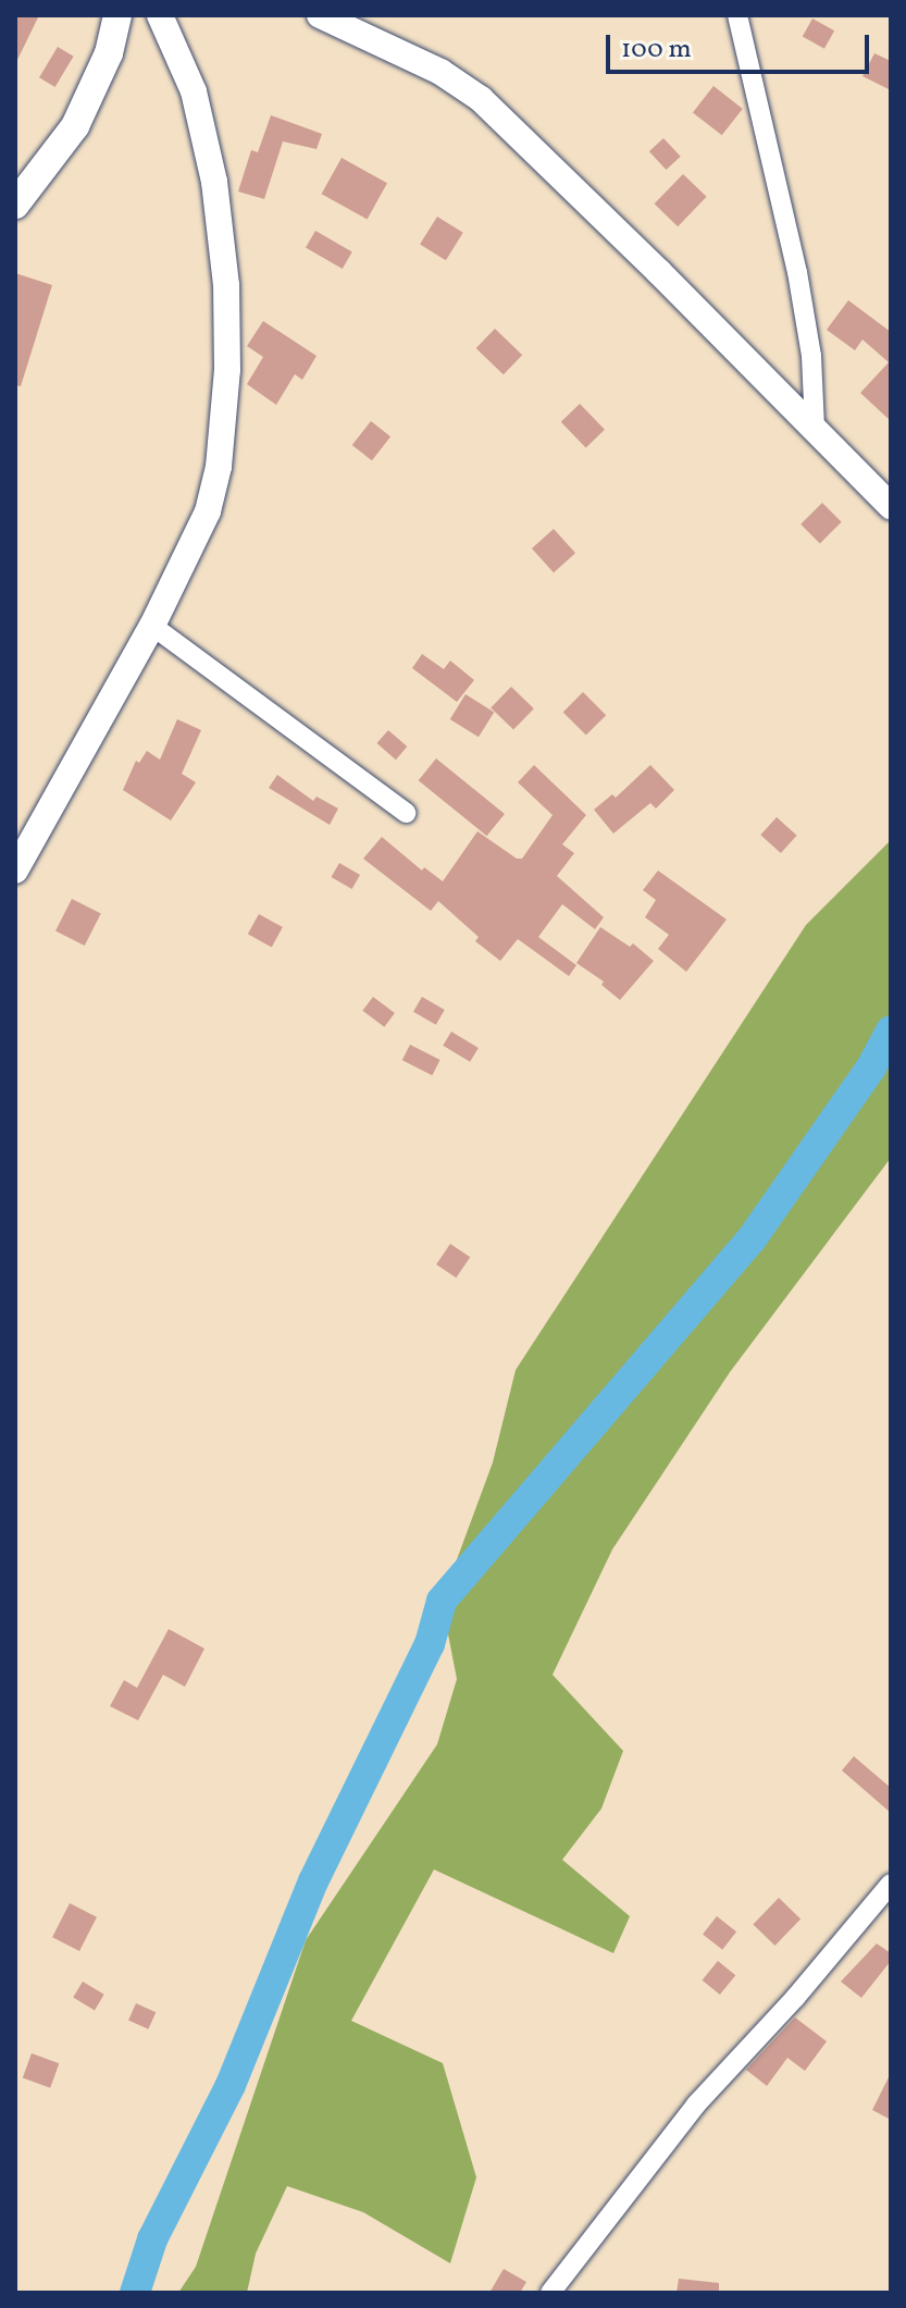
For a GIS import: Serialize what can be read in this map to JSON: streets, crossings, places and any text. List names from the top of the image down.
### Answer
{
  "scale_bar": "100 m"
}
